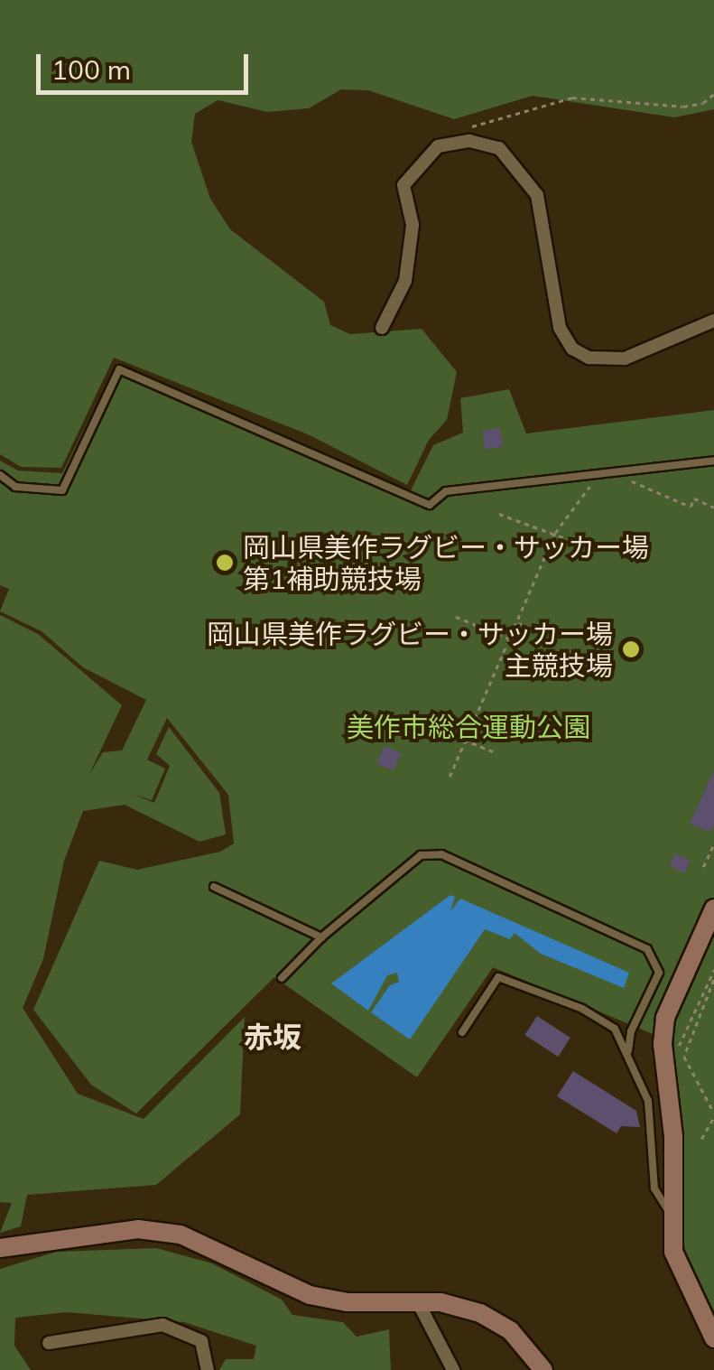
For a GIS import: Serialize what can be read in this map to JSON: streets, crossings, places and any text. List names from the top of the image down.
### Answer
{
  "districts": ["赤坂"],
  "parks": ["美作市総合運動公園"],
  "places": ["岡山県美作ラグビー・サッカー場 第1補助競技場", "岡山県美作ラグビー・サッカー場 主競技場"],
  "scale_bar": "100 m"
}
